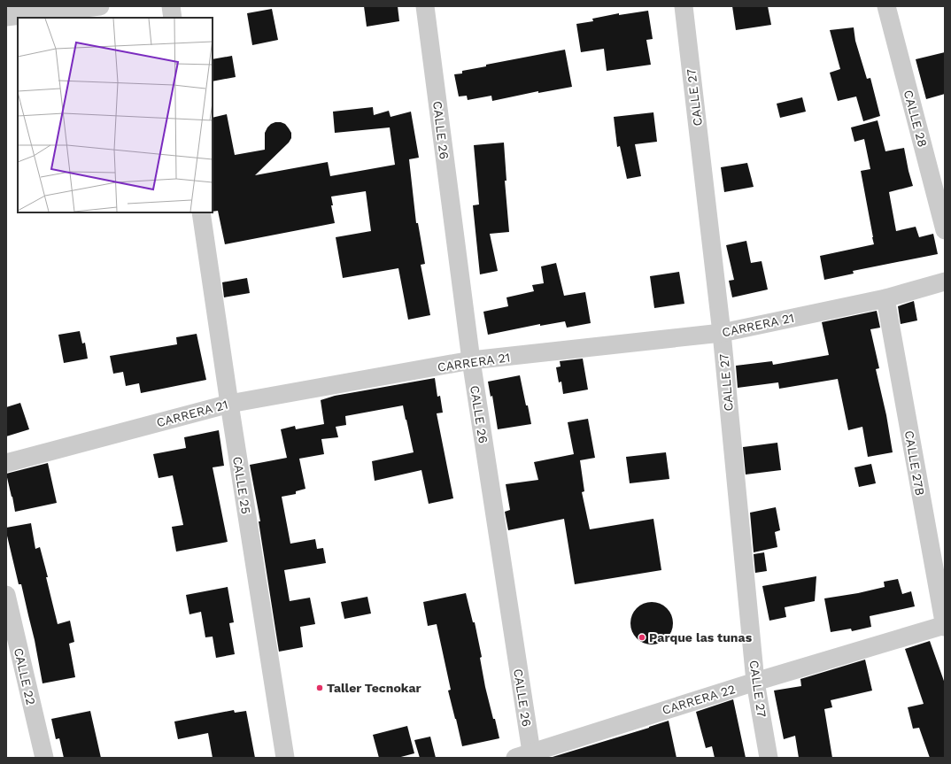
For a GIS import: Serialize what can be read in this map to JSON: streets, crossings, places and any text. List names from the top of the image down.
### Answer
{
  "streets": {
    "street": [
      "CALLE 27",
      "CALLE 28",
      "CALLE 26",
      "CARRERA 21",
      "CALLE 27B",
      "CALLE 25",
      "CALLE 22",
      "CARRERA 22"
    ]
  },
  "crossings": [
    ["CALLE 27", "CARRERA 21"],
    ["CALLE 27", "CARRERA 22"],
    ["CALLE 26", "CARRERA 21"],
    ["CALLE 26", "CARRERA 22"],
    ["CARRERA 21", "CALLE 27B"],
    ["CARRERA 21", "CALLE 25"],
    ["CALLE 27B", "CARRERA 22"]
  ],
  "places": ["Parque las tunas", "Taller Tecnokar"]
}
